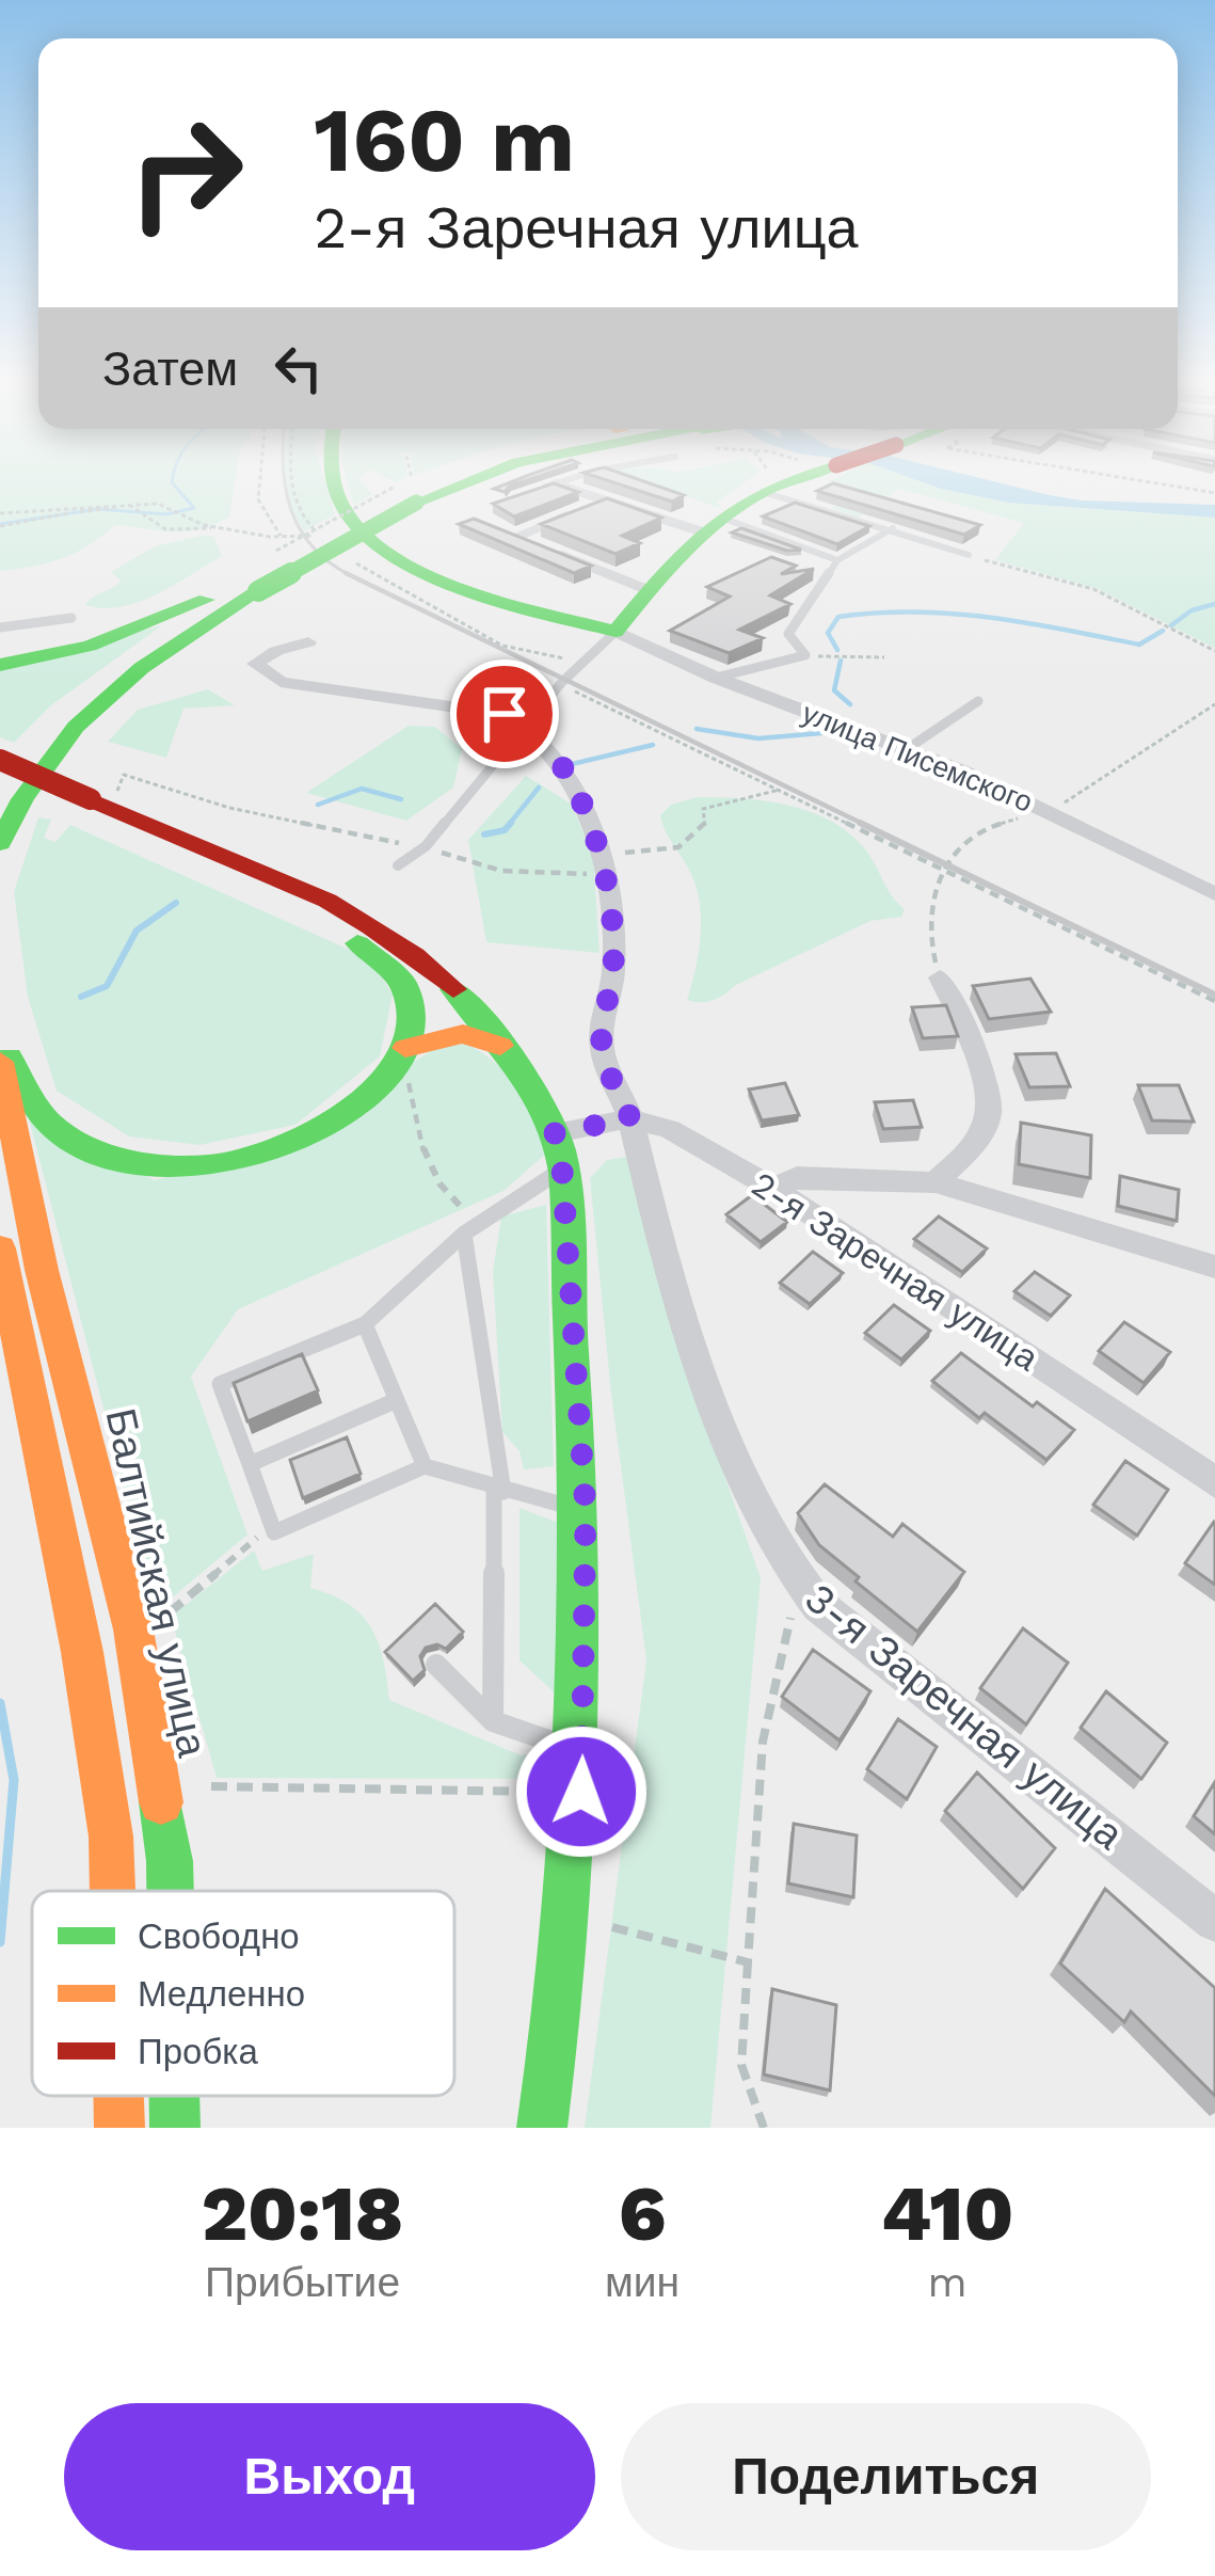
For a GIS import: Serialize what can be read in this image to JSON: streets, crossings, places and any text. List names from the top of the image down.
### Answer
{
  "streets": {
    "main road": ["Балтийская улица"],
    "street": ["улица Писемского", "2-я Заречная улица", "3-я Заречная улица"]
  },
  "crossings": [
    ["2-я Заречная улица", "3-я Заречная улица"]
  ],
  "legend": ["Свободно", "Медленно", "Пробка"],
  "page": {
    "turn": ["160 m", "2-я Заречная улица"],
    "then": "Затем",
    "eta": [
      "20:18",
      "Прибытие",
      "6",
      "мин",
      "410",
      "m"
    ],
    "buttons": ["Выход", "Поделиться"]
  }
}
